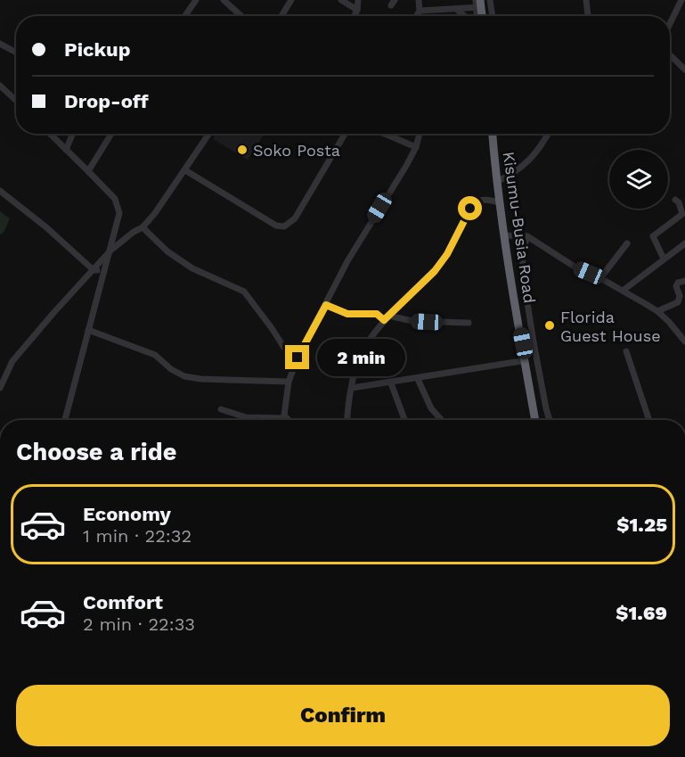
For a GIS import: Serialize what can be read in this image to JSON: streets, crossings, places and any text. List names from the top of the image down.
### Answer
{
  "streets": {
    "highway": ["Kisumu-Busia Road"]
  },
  "places": ["Soko Posta", "Florida Guest House"],
  "page": {
    "banner": ["Pickup", "Drop-off"],
    "bubble": "2 min",
    "heading": "Choose a ride",
    "list": [
      {
        "name": "Economy",
        "note": "1 min · 22:32",
        "value": "$1.25"
      },
      {
        "name": "Comfort",
        "note": "2 min · 22:33",
        "value": "$1.69"
      }
    ],
    "buttons": "Confirm"
  }
}
